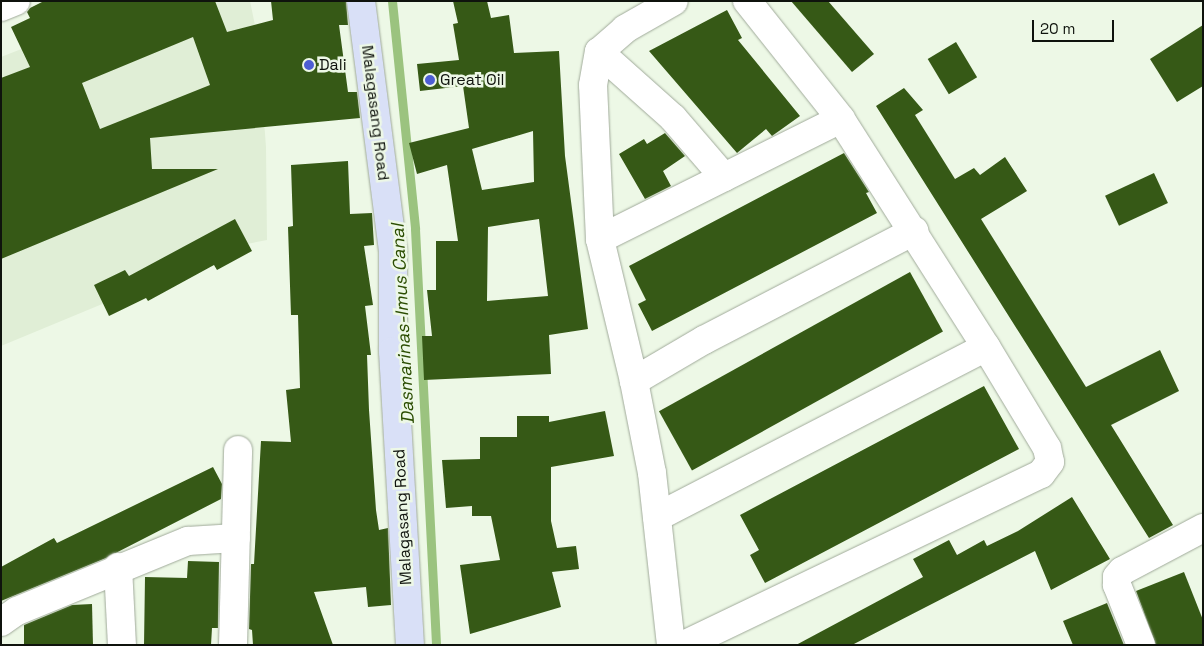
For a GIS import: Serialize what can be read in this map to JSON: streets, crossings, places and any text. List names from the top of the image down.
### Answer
{
  "streets": {
    "main road": ["Malagasang Road"]
  },
  "water": ["Dasmarinas-Imus Canal"],
  "places": ["Dali", "Great Oil"],
  "scale_bar": "20 m"
}
